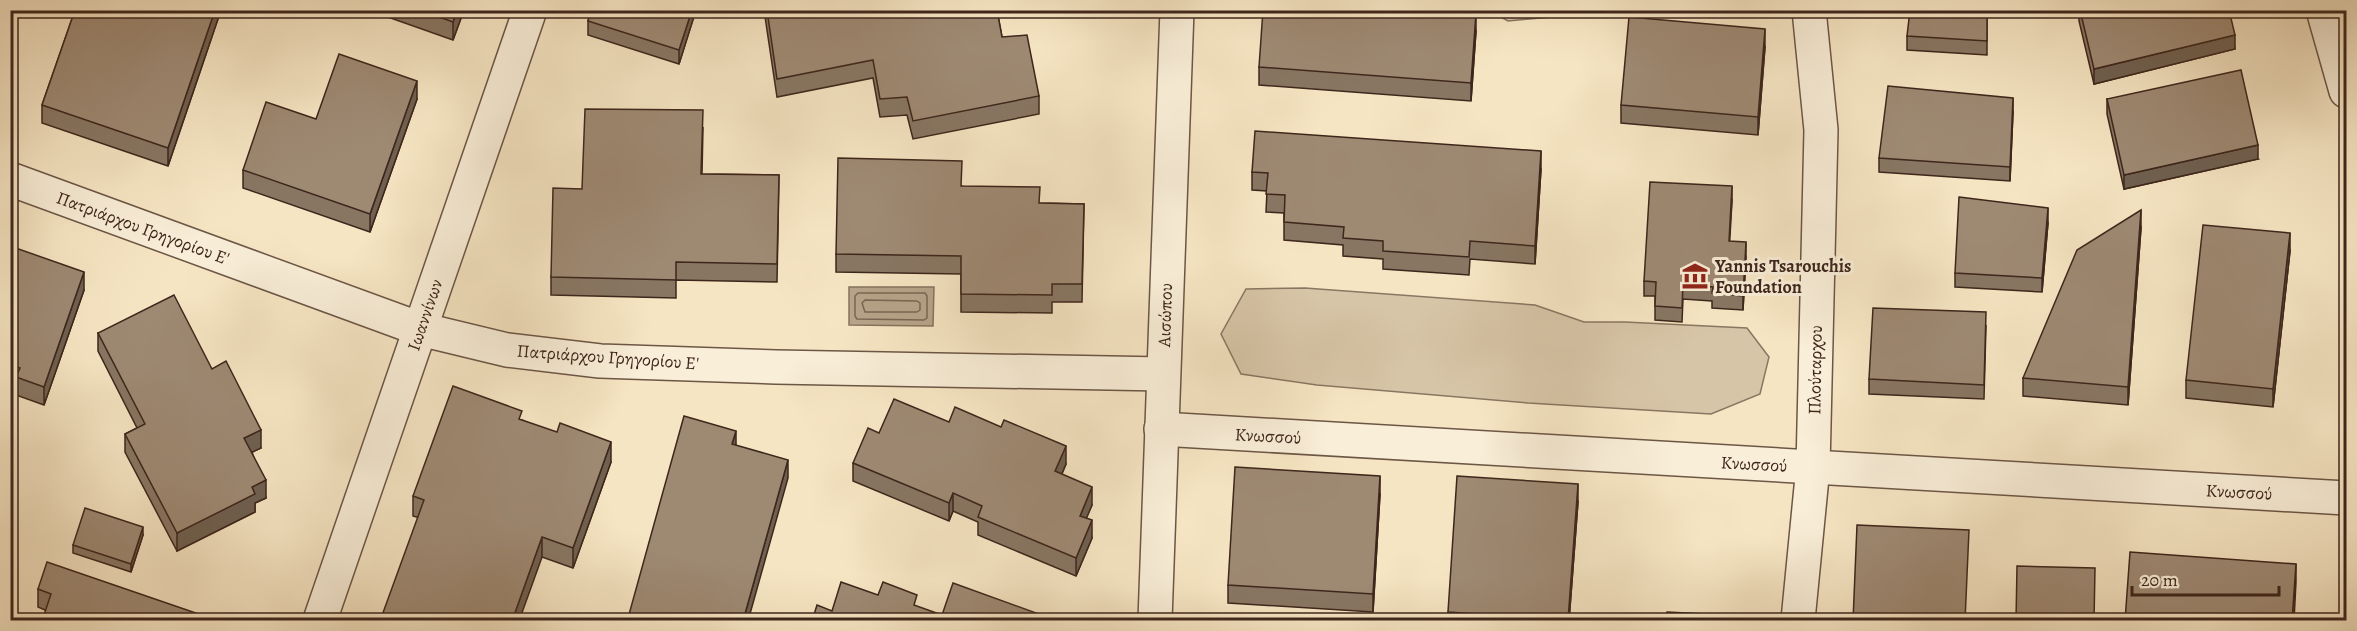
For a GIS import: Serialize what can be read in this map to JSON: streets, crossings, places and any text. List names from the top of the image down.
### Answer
{
  "streets": {
    "street": [
      "Πατριάρχου Γρηγορίου Ε'",
      "Ιωαννίνων",
      "Αισώπου",
      "Πλούταρχου",
      "Κνωσσού"
    ]
  },
  "crossings": [
    ["Πατριάρχου Γρηγορίου Ε'", "Ιωαννίνων"],
    ["Πατριάρχου Γρηγορίου Ε'", "Αισώπου"],
    ["Αισώπου", "Κνωσσού"],
    ["Πλούταρχου", "Κνωσσού"]
  ],
  "places": {
    "museum": ["Yannis Tsarouchis Foundation"]
  },
  "scale_bar": "20 m"
}
